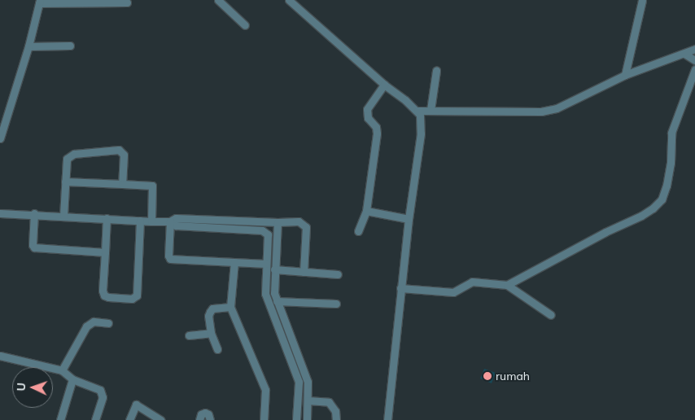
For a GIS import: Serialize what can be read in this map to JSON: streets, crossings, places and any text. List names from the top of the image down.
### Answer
{
  "places": ["rumah"],
  "north": "left"
}
